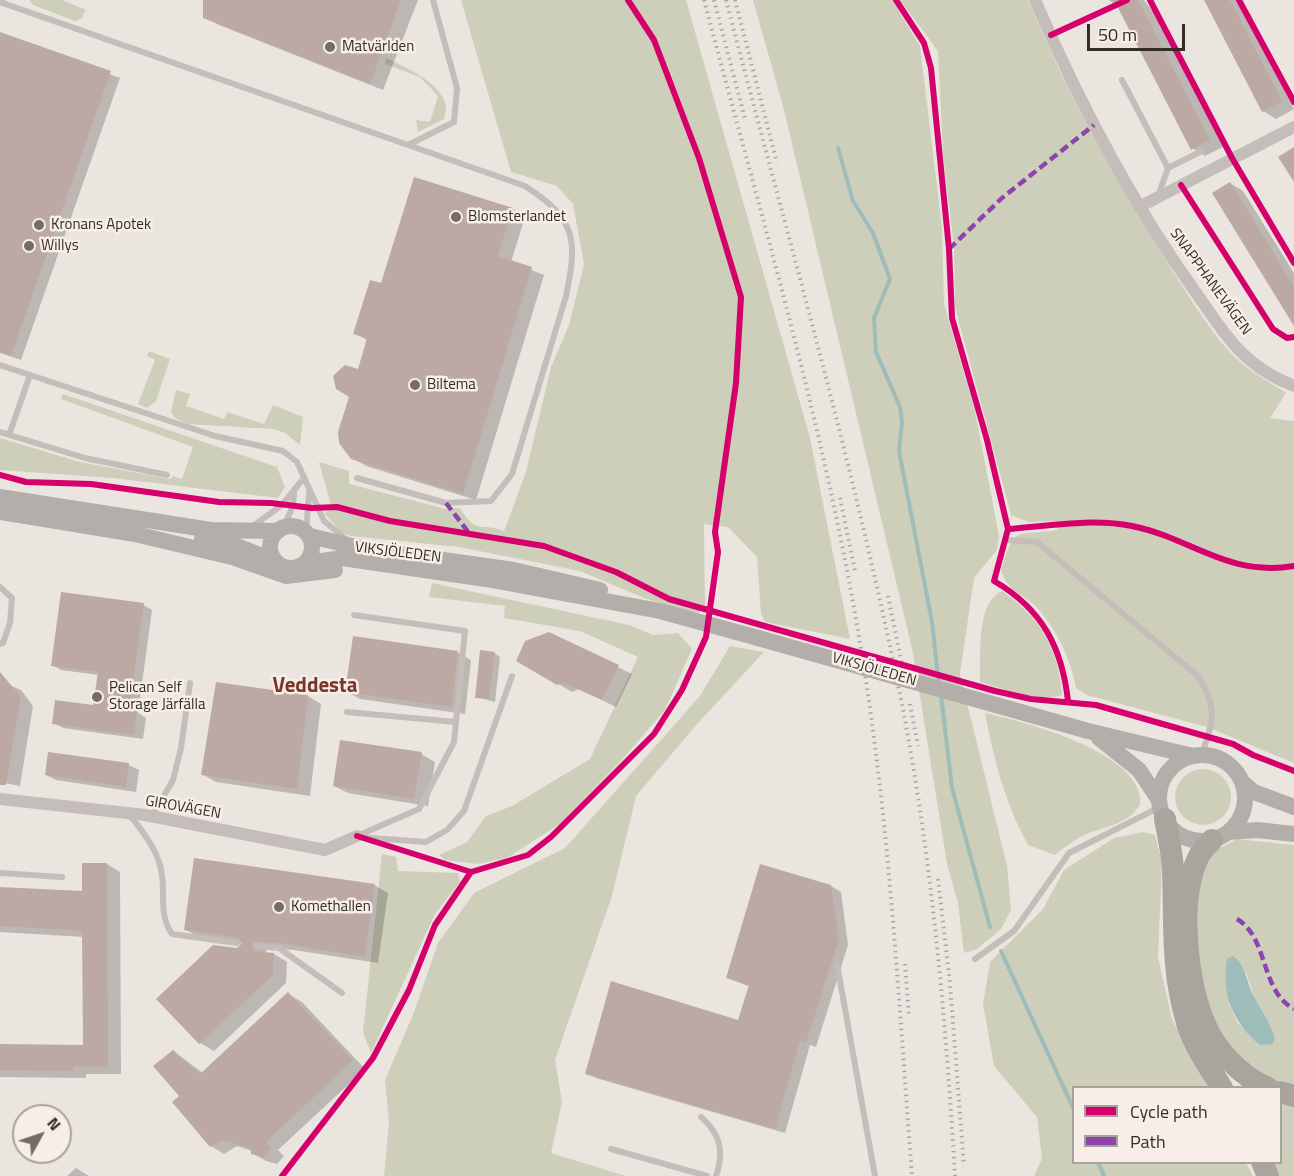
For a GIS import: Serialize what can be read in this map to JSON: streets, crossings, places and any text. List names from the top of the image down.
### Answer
{
  "streets": {
    "main road": ["VIKSJÖLEDEN"],
    "street": ["SNAPPHANEVÄGEN", "GIROVÄGEN"]
  },
  "districts": ["Veddesta"],
  "places": [
    "Matvärlden",
    "Blomsterlandet",
    "Kronans Apotek",
    "Willys",
    "Biltema",
    "Pelican Self Storage Järfälla",
    "Komethallen"
  ],
  "legend": ["Cycle path", "Path"],
  "scale_bar": "50 m",
  "north": "top right"
}
